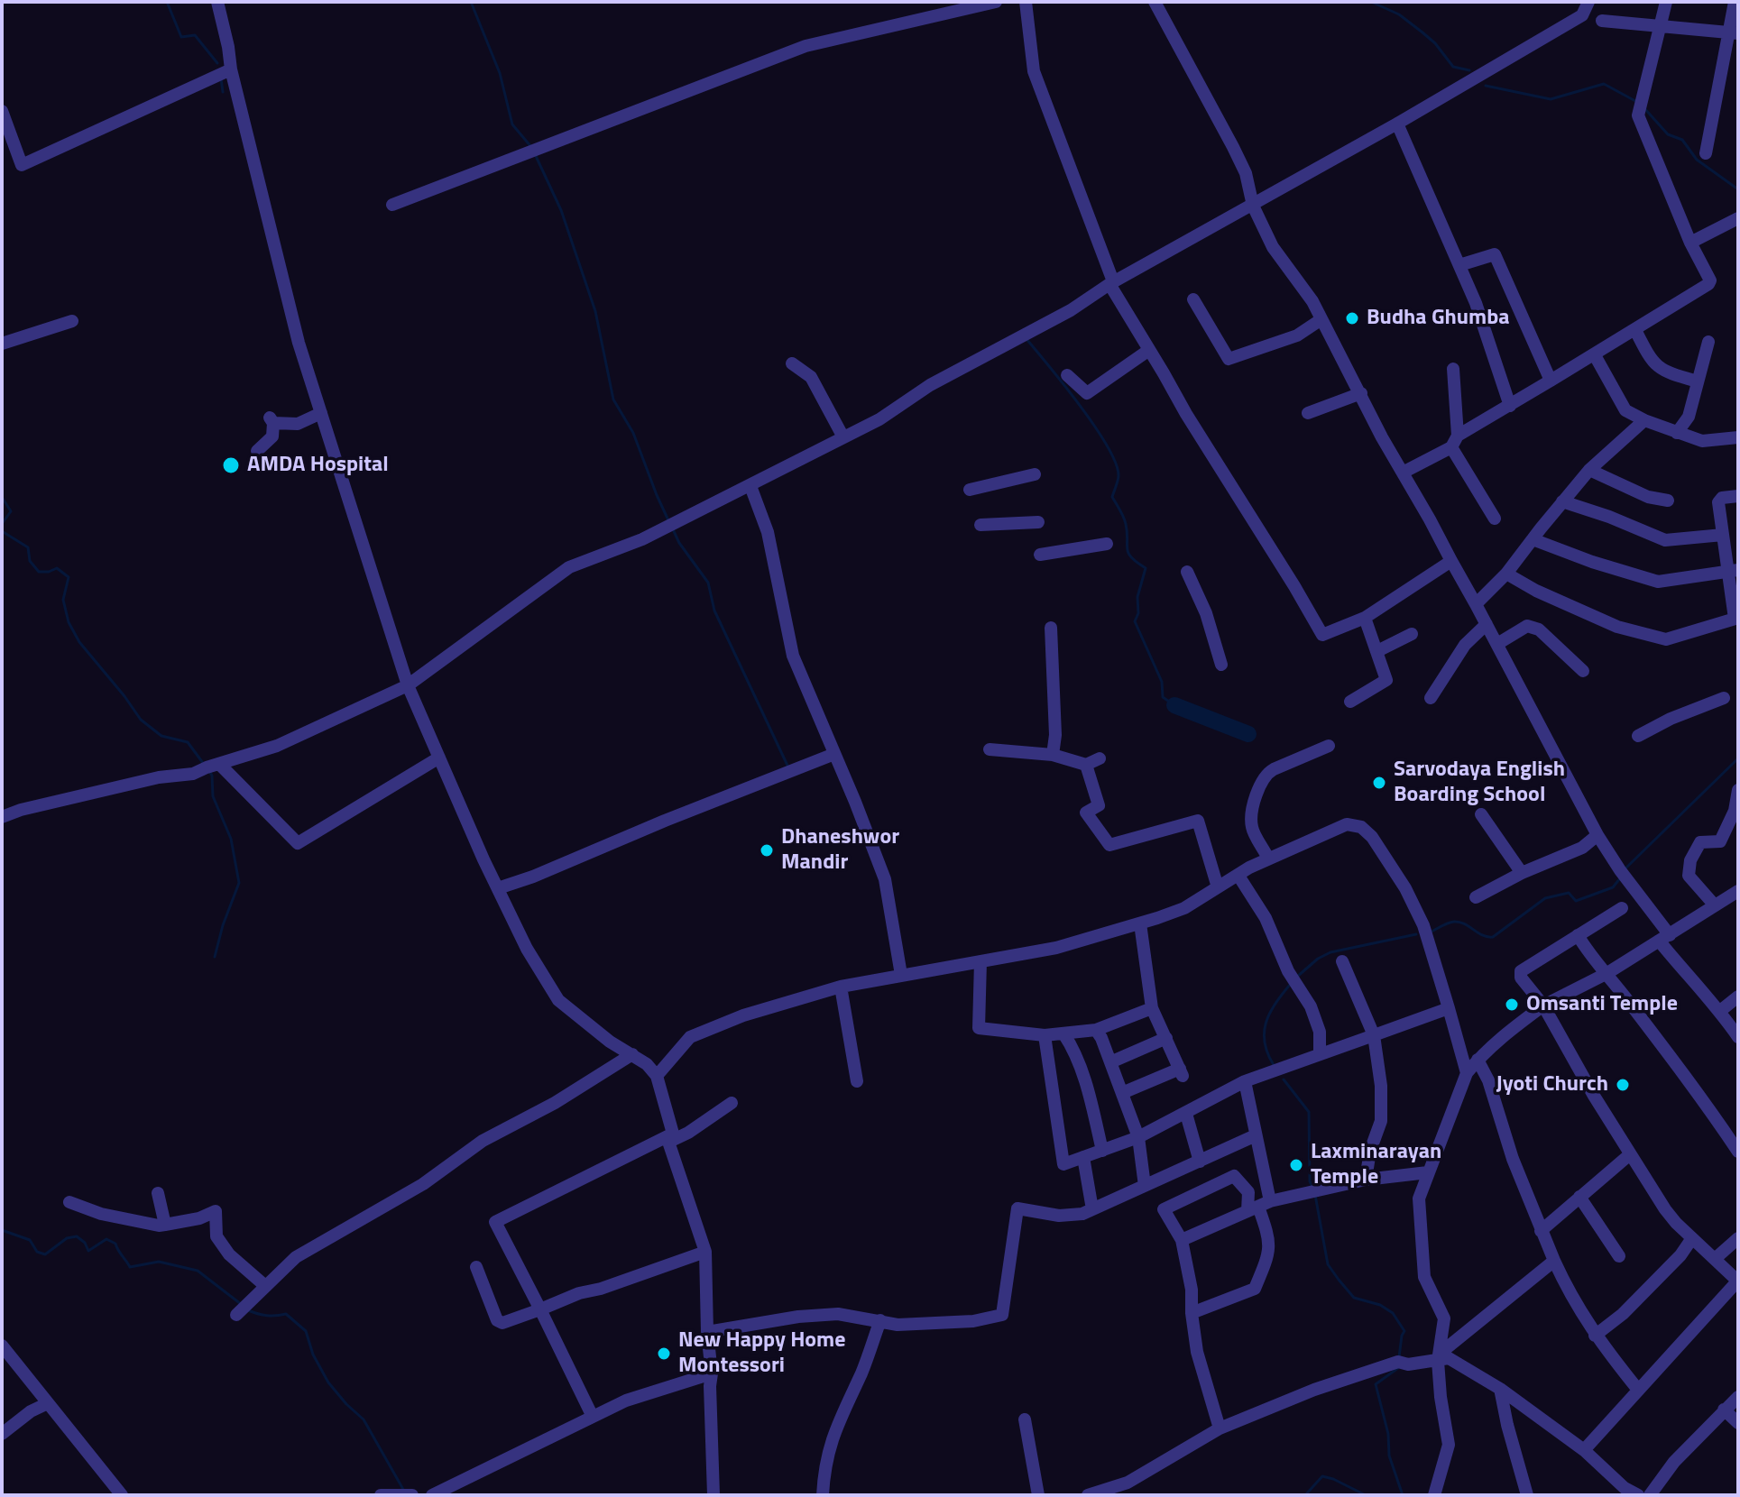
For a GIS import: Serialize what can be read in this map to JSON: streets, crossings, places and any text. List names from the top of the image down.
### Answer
{
  "places": [
    "Budha Ghumba",
    "AMDA Hospital",
    "Sarvodaya English Boarding School",
    "Dhaneshwor Mandir",
    "Omsanti Temple",
    "Jyoti Church",
    "Laxminarayan Temple",
    "New Happy Home Montessori"
  ]
}
